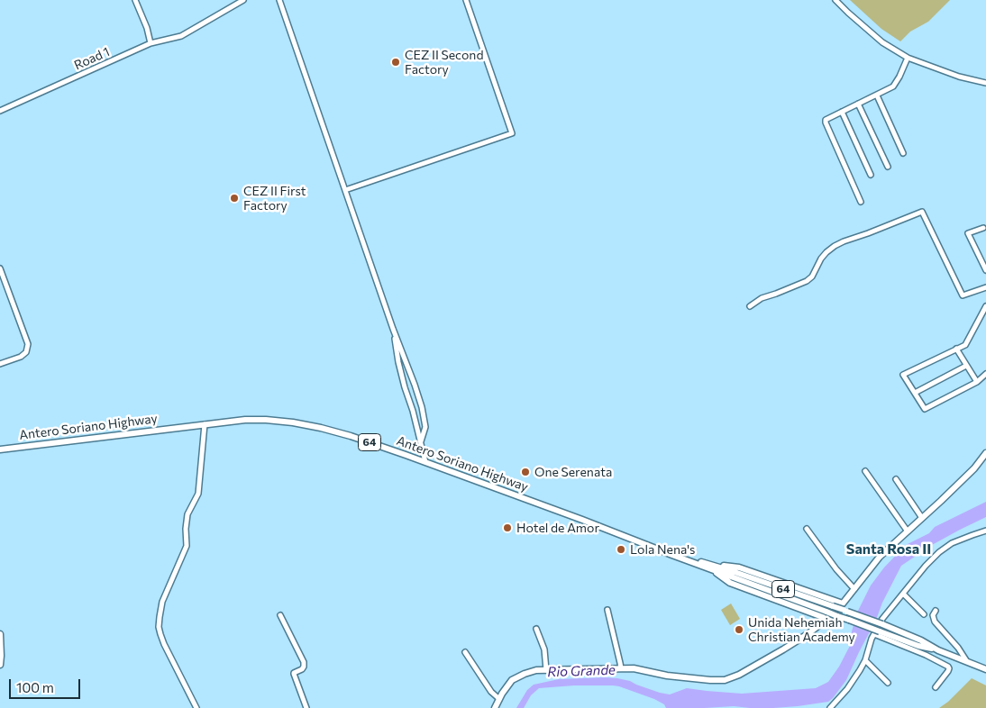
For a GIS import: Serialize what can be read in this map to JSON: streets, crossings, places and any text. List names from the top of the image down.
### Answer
{
  "streets": {
    "main road": ["Antero Soriano Highway", "64"],
    "street": ["Road 1"]
  },
  "districts": ["Santa Rosa II"],
  "water": ["Rio Grande"],
  "places": [
    "CEZ II Second Factory",
    "CEZ II First Factory",
    "One Serenata",
    "Hotel de Amor",
    "Lola Nena's",
    "Unida Nehemiah Christian Academy"
  ],
  "scale_bar": "100 m"
}
